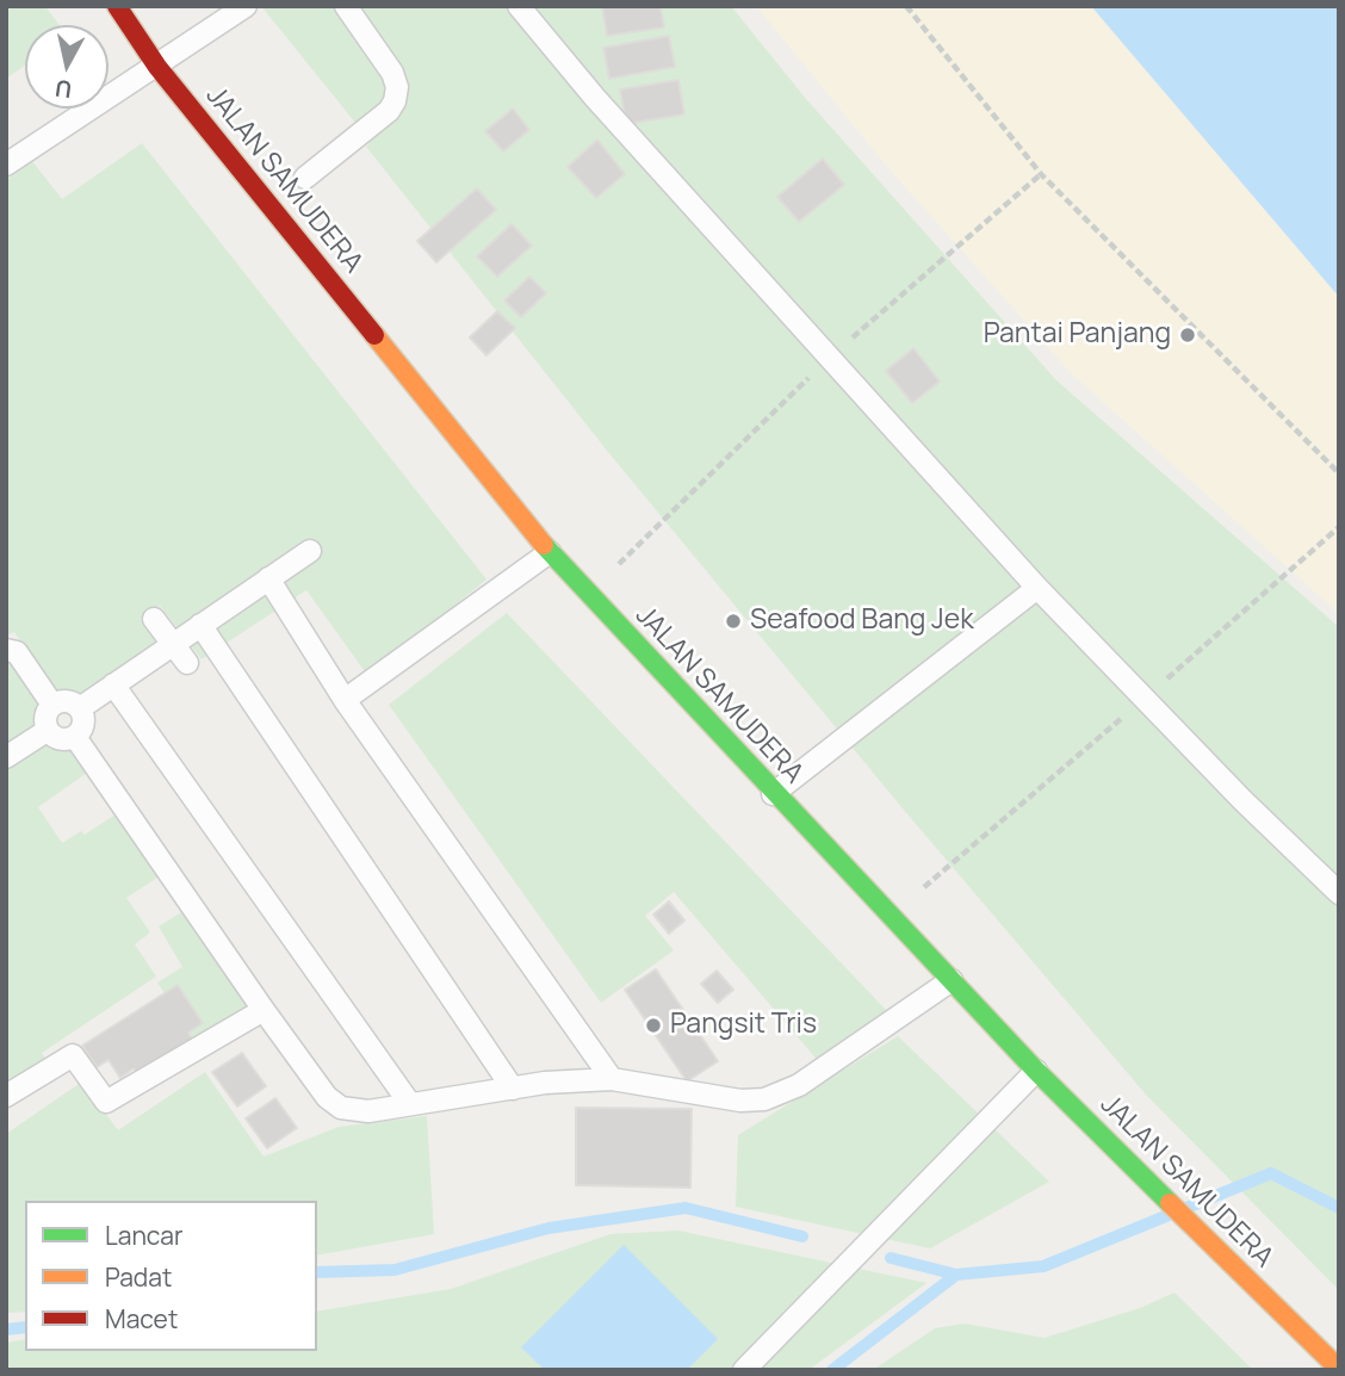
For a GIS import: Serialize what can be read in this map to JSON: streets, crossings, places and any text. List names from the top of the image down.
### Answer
{
  "streets": {
    "main road": ["JALAN SAMUDERA"]
  },
  "places": ["Pantai Panjang", "Seafood Bang Jek", "Pangsit Tris"],
  "legend": ["Lancar", "Padat", "Macet"],
  "north": "bottom"
}
